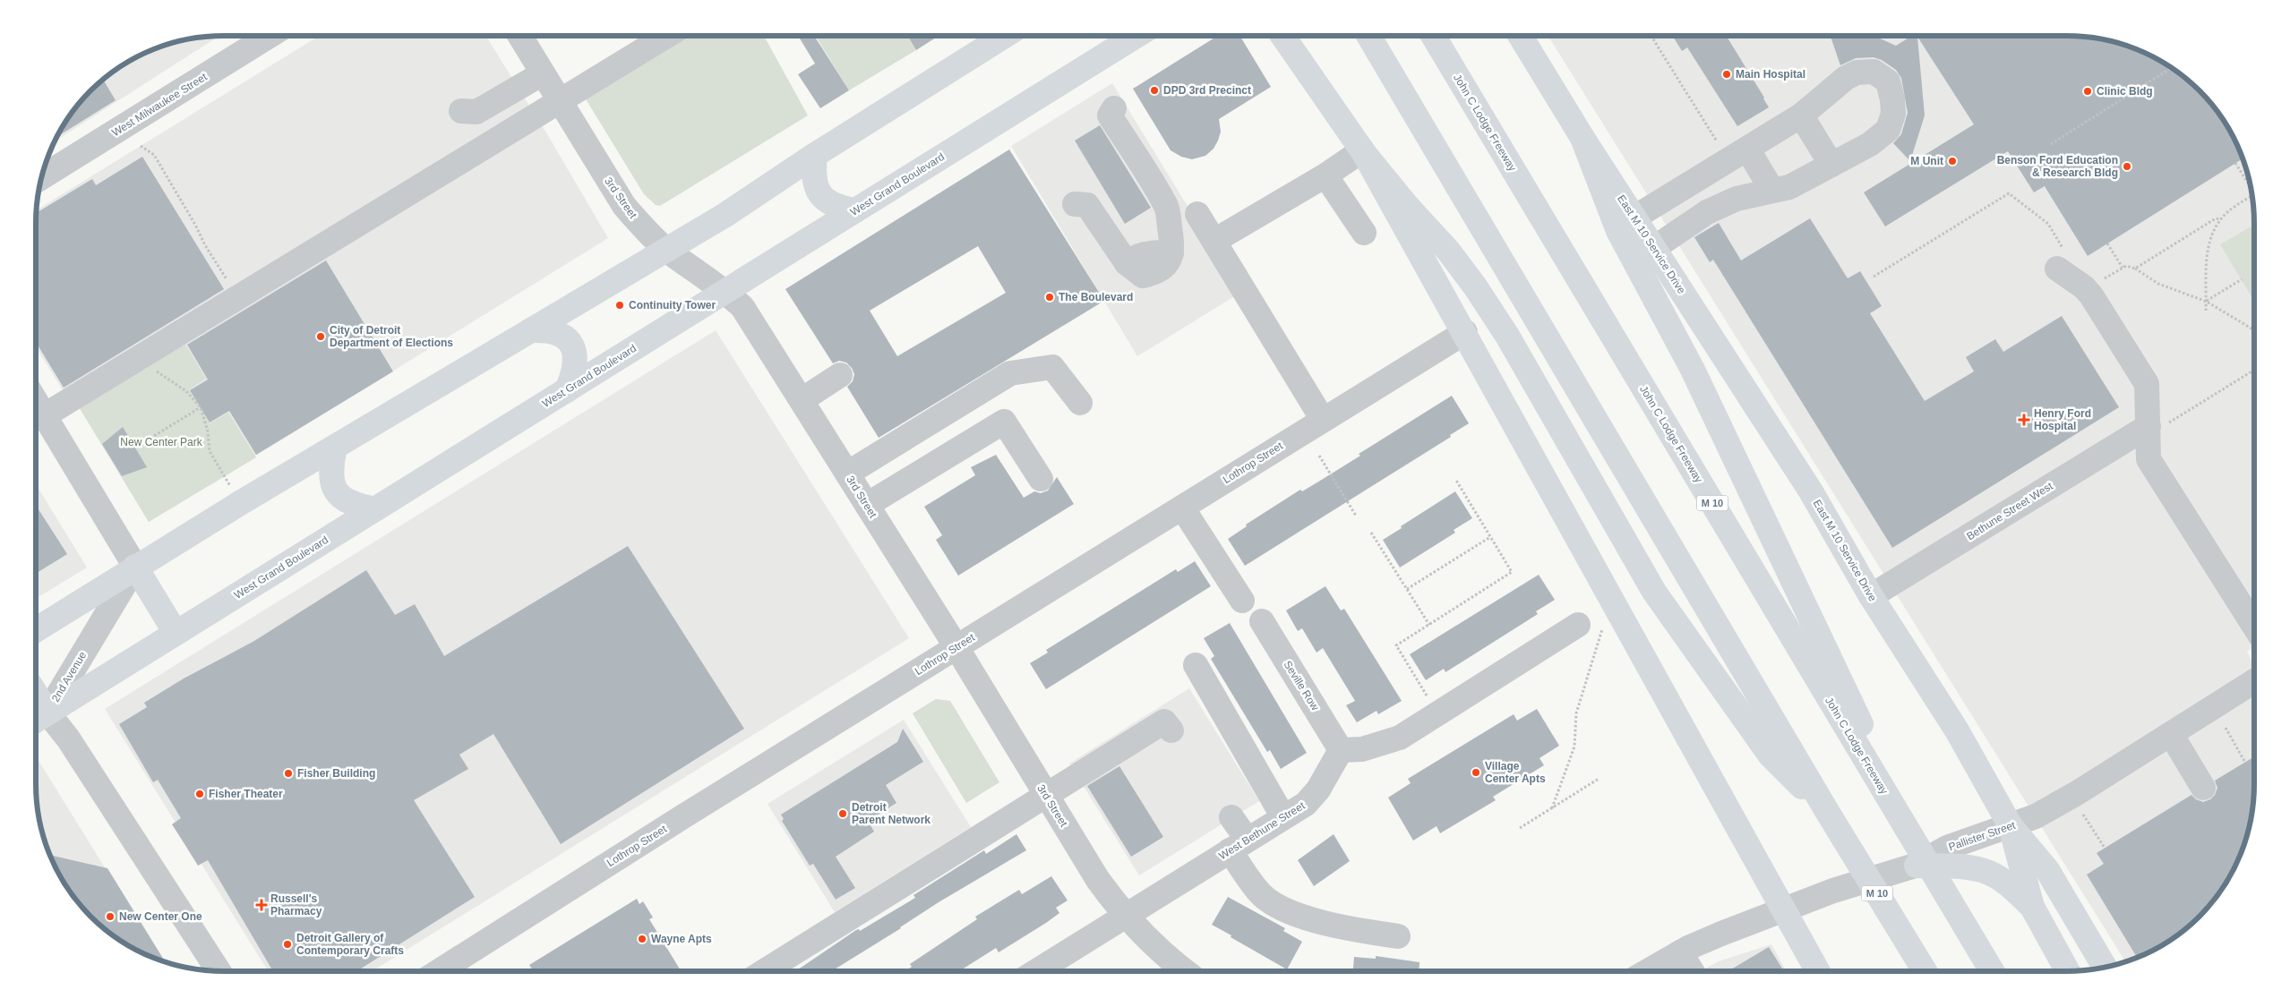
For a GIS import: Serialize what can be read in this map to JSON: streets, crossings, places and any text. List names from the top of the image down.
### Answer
{
  "streets": {
    "main road": [
      "John C Lodge Freeway",
      "West Grand Boulevard",
      "East M 10 Service Drive",
      "M 10"
    ],
    "street": [
      "West Milwaukee Street",
      "3rd Street",
      "Lothrop Street",
      "Bethune Street West",
      "2nd Avenue",
      "Seville Row",
      "West Bethune Street",
      "Pallister Street"
    ]
  },
  "crossings": [
    ["West Grand Boulevard", "3rd Street"],
    ["West Grand Boulevard", "2nd Avenue"],
    ["3rd Street", "Lothrop Street"],
    ["3rd Street", "West Bethune Street"],
    ["East M 10 Service Drive", "Bethune Street West"],
    ["East M 10 Service Drive", "Pallister Street"],
    ["Seville Row", "West Bethune Street"]
  ],
  "parks": ["New Center Park"],
  "places": {
    "other": [
      "Main Hospital",
      "DPD 3rd Precinct",
      "Clinic Bldg",
      "M Unit",
      "Benson Ford Education & Research Bldg",
      "The Boulevard",
      "Continuity Tower",
      "City of Detroit Department of Elections",
      "Village Center Apts",
      "Fisher Building",
      "Fisher Theater",
      "Detroit Parent Network",
      "New Center One",
      "Wayne Apts",
      "Detroit Gallery of Contemporary Crafts"
    ],
    "health": ["Henry Ford Hospital", "Russell's Pharmacy"]
  }
}
